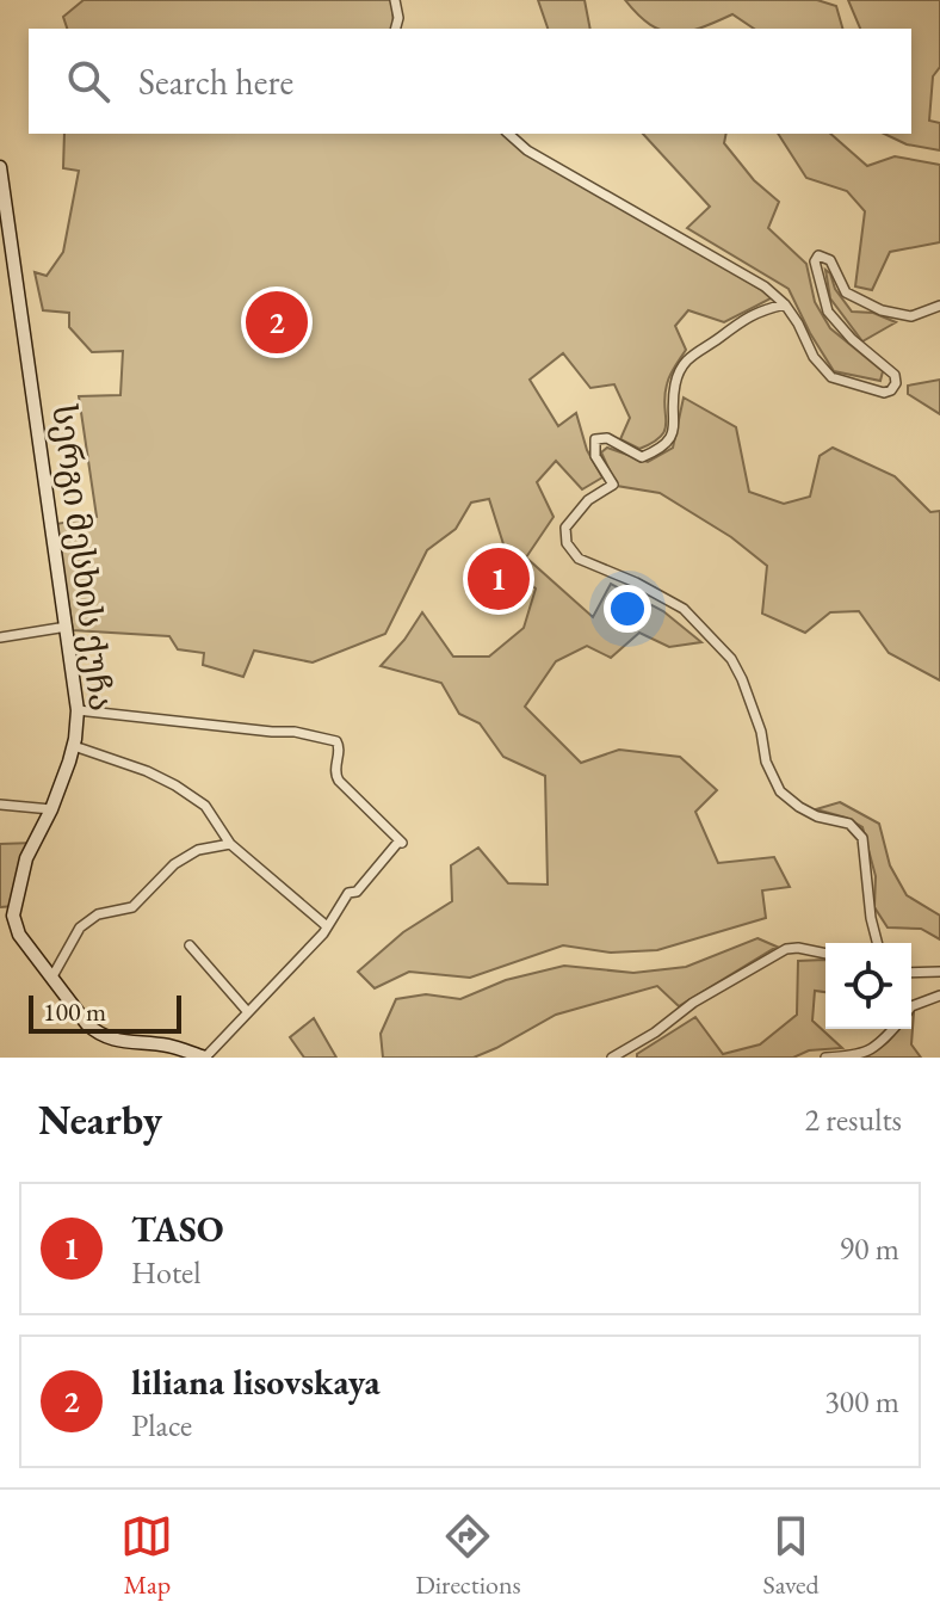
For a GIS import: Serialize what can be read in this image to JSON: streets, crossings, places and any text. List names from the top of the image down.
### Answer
{
  "streets": {
    "street": ["სერგი მესხის ქუჩა"]
  },
  "scale_bar": "100 m",
  "page": {
    "search": "Search here",
    "pins": ["2", "1"],
    "scale": "100 m",
    "heading": ["Nearby", "2 results"],
    "list": [
      {
        "mark": "1",
        "name": "TASO",
        "note": "Hotel",
        "value": "90 m"
      },
      {
        "mark": "2",
        "name": "liliana lisovskaya",
        "note": "Place",
        "value": "300 m"
      }
    ],
    "nav": ["Map", "Directions", "Saved"]
  }
}
